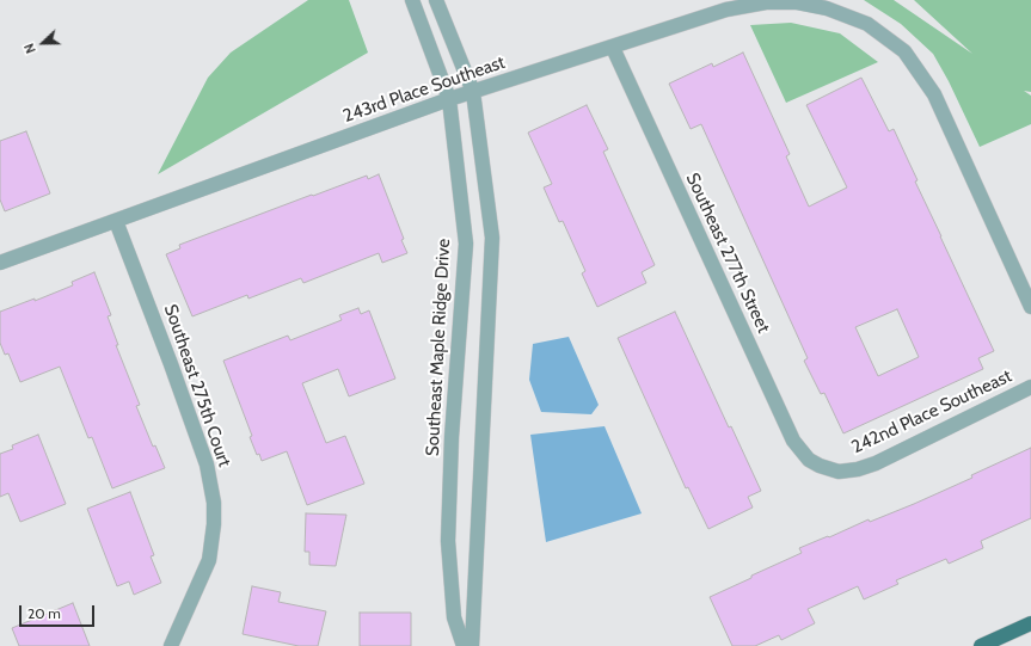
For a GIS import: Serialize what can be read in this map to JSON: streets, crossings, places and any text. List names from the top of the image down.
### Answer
{
  "streets": {
    "street": [
      "243rd Place Southeast",
      "Southeast 277th Street",
      "Southeast Maple Ridge Drive",
      "Southeast 275th Court",
      "242nd Place Southeast"
    ]
  },
  "crossings": [
    ["243rd Place Southeast", "Southeast 277th Street"],
    ["243rd Place Southeast", "Southeast Maple Ridge Drive"],
    ["243rd Place Southeast", "Southeast 275th Court"],
    ["Southeast 277th Street", "242nd Place Southeast"]
  ],
  "scale_bar": "20 m",
  "north": "left"
}
